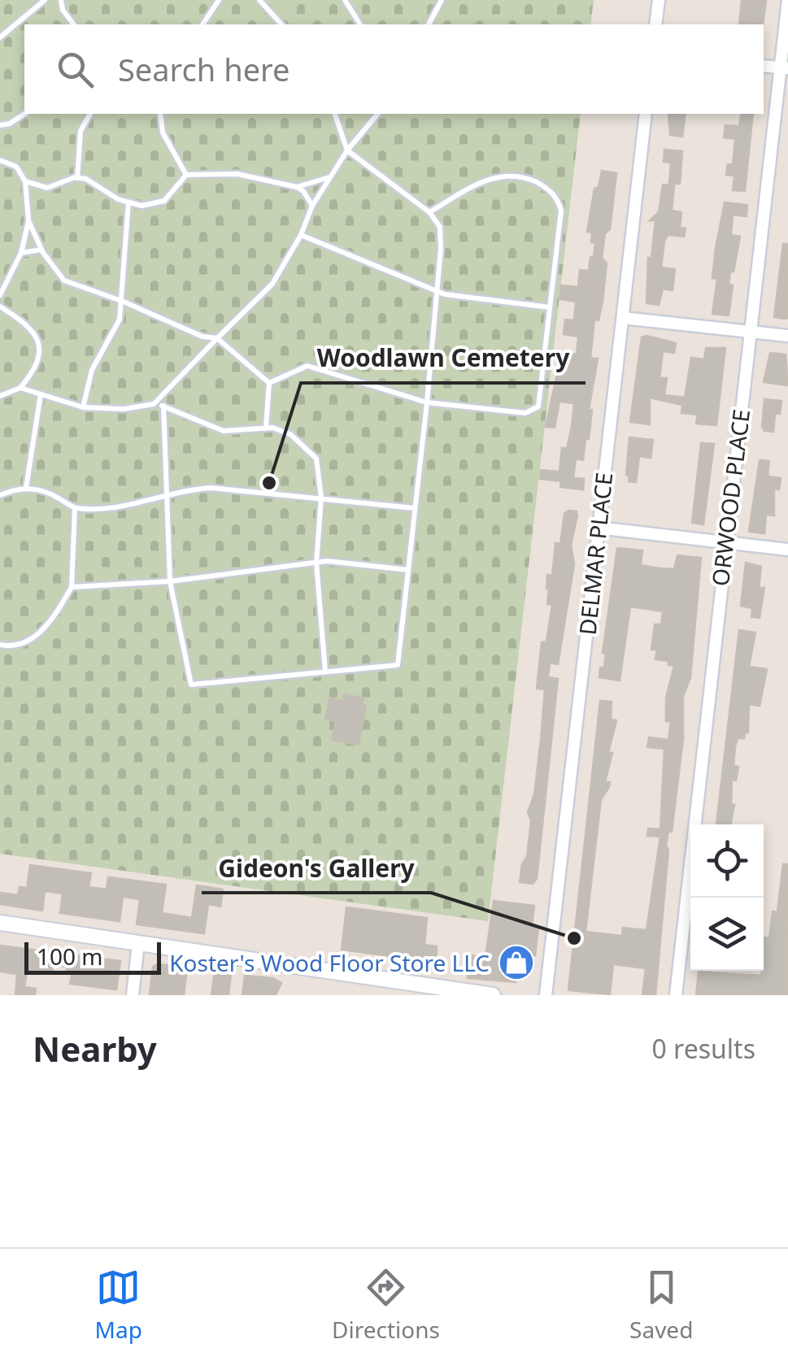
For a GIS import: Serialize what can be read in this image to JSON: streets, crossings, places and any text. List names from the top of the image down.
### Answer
{
  "streets": {
    "street": ["ORWOOD PLACE", "DELMAR PLACE"]
  },
  "places": {
    "other": ["Woodlawn Cemetery", "Gideon's Gallery"],
    "shop": ["Koster's Wood Floor Store LLC"]
  },
  "scale_bar": "100 m",
  "page": {
    "search": "Search here",
    "scale": "100 m",
    "heading": ["Nearby", "0 results"],
    "nav": ["Map", "Directions", "Saved"]
  }
}
